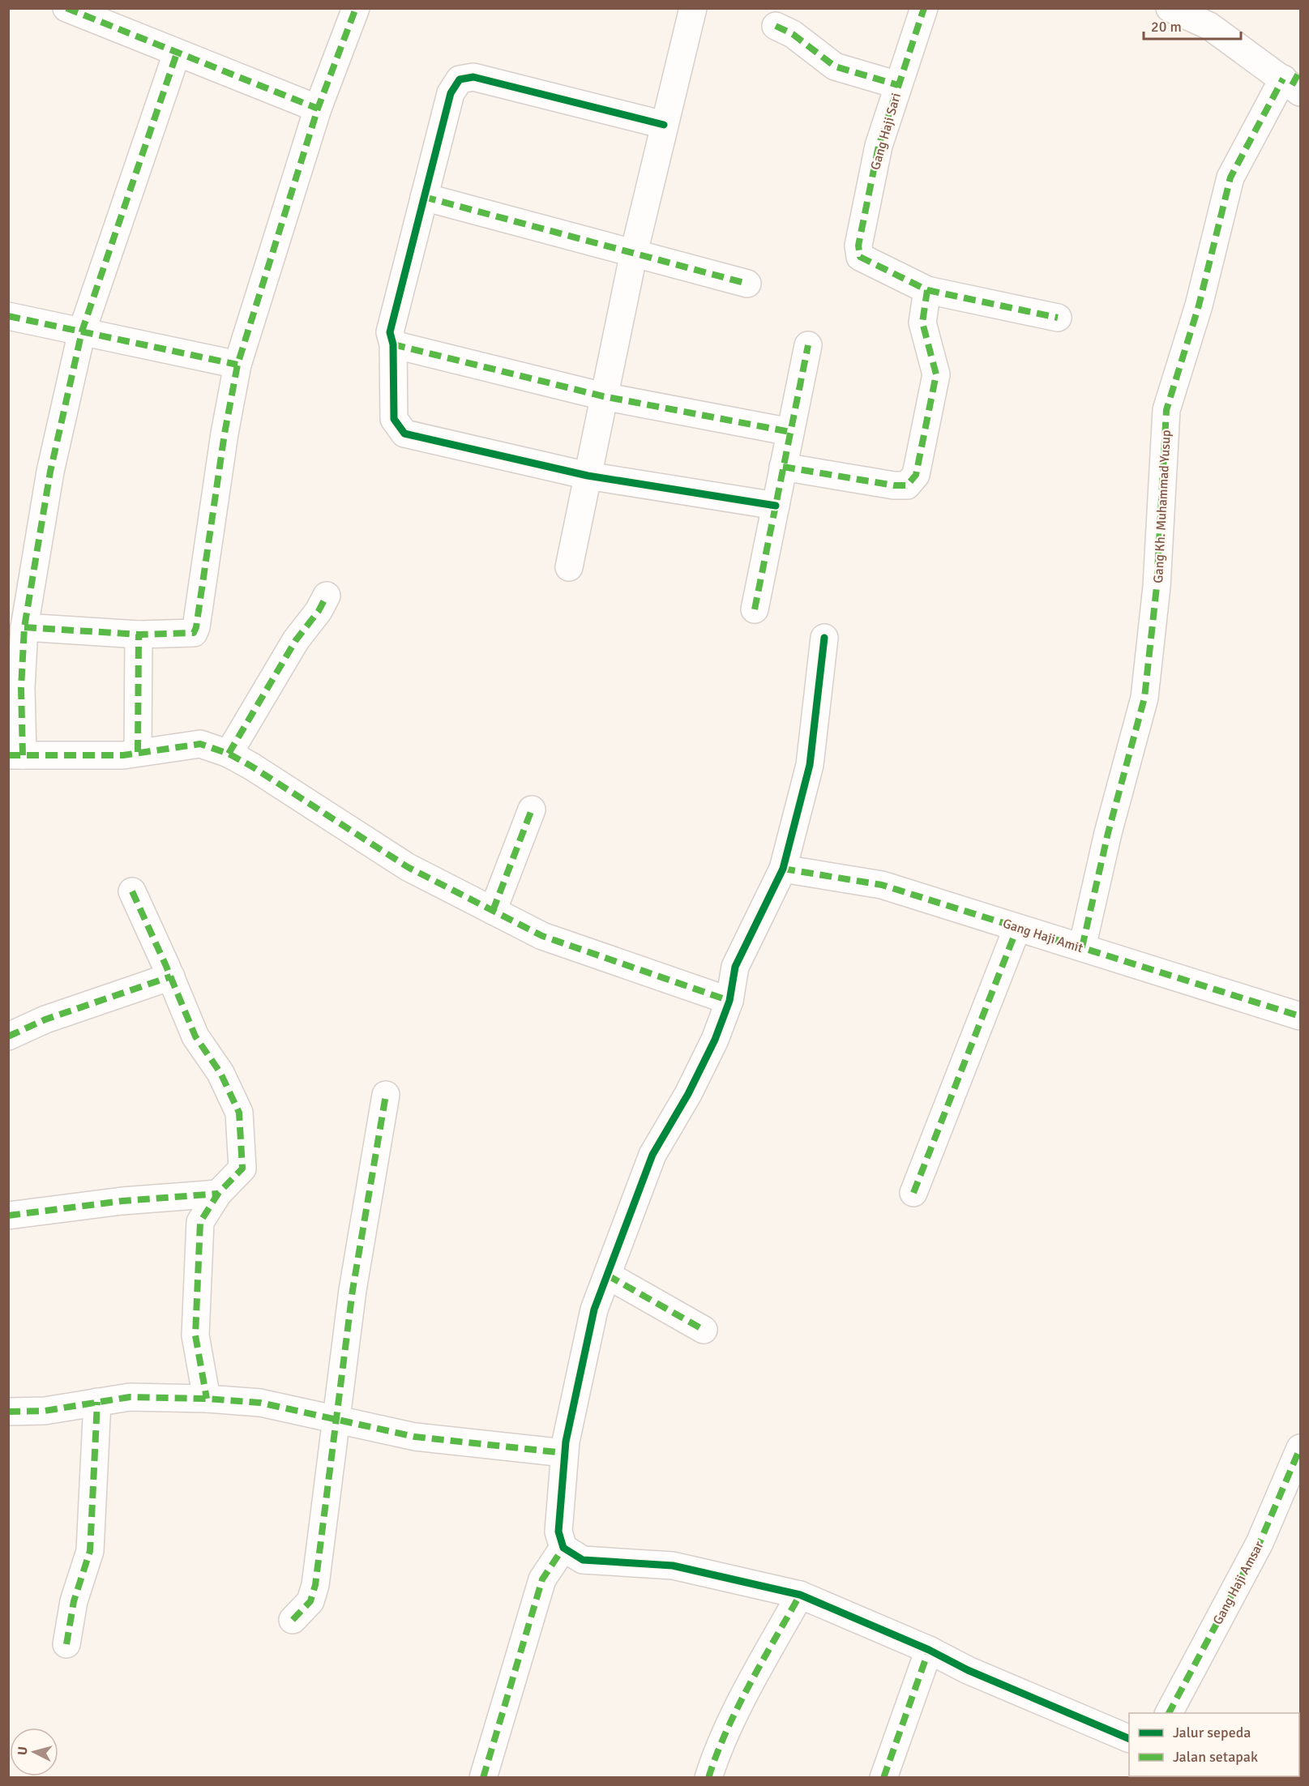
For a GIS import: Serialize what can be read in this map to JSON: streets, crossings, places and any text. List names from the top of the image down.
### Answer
{
  "streets": {
    "street": [
      "Gang Haji Sari",
      "Gang Kh. Muhammad Yusup",
      "Gang Haji Amit",
      "Gang Haji Amsar"
    ]
  },
  "crossings": [
    ["Gang Kh. Muhammad Yusup", "Gang Haji Amit"]
  ],
  "legend": ["Jalur sepeda", "Jalan setapak"],
  "scale_bar": "20 m",
  "north": "left"
}
